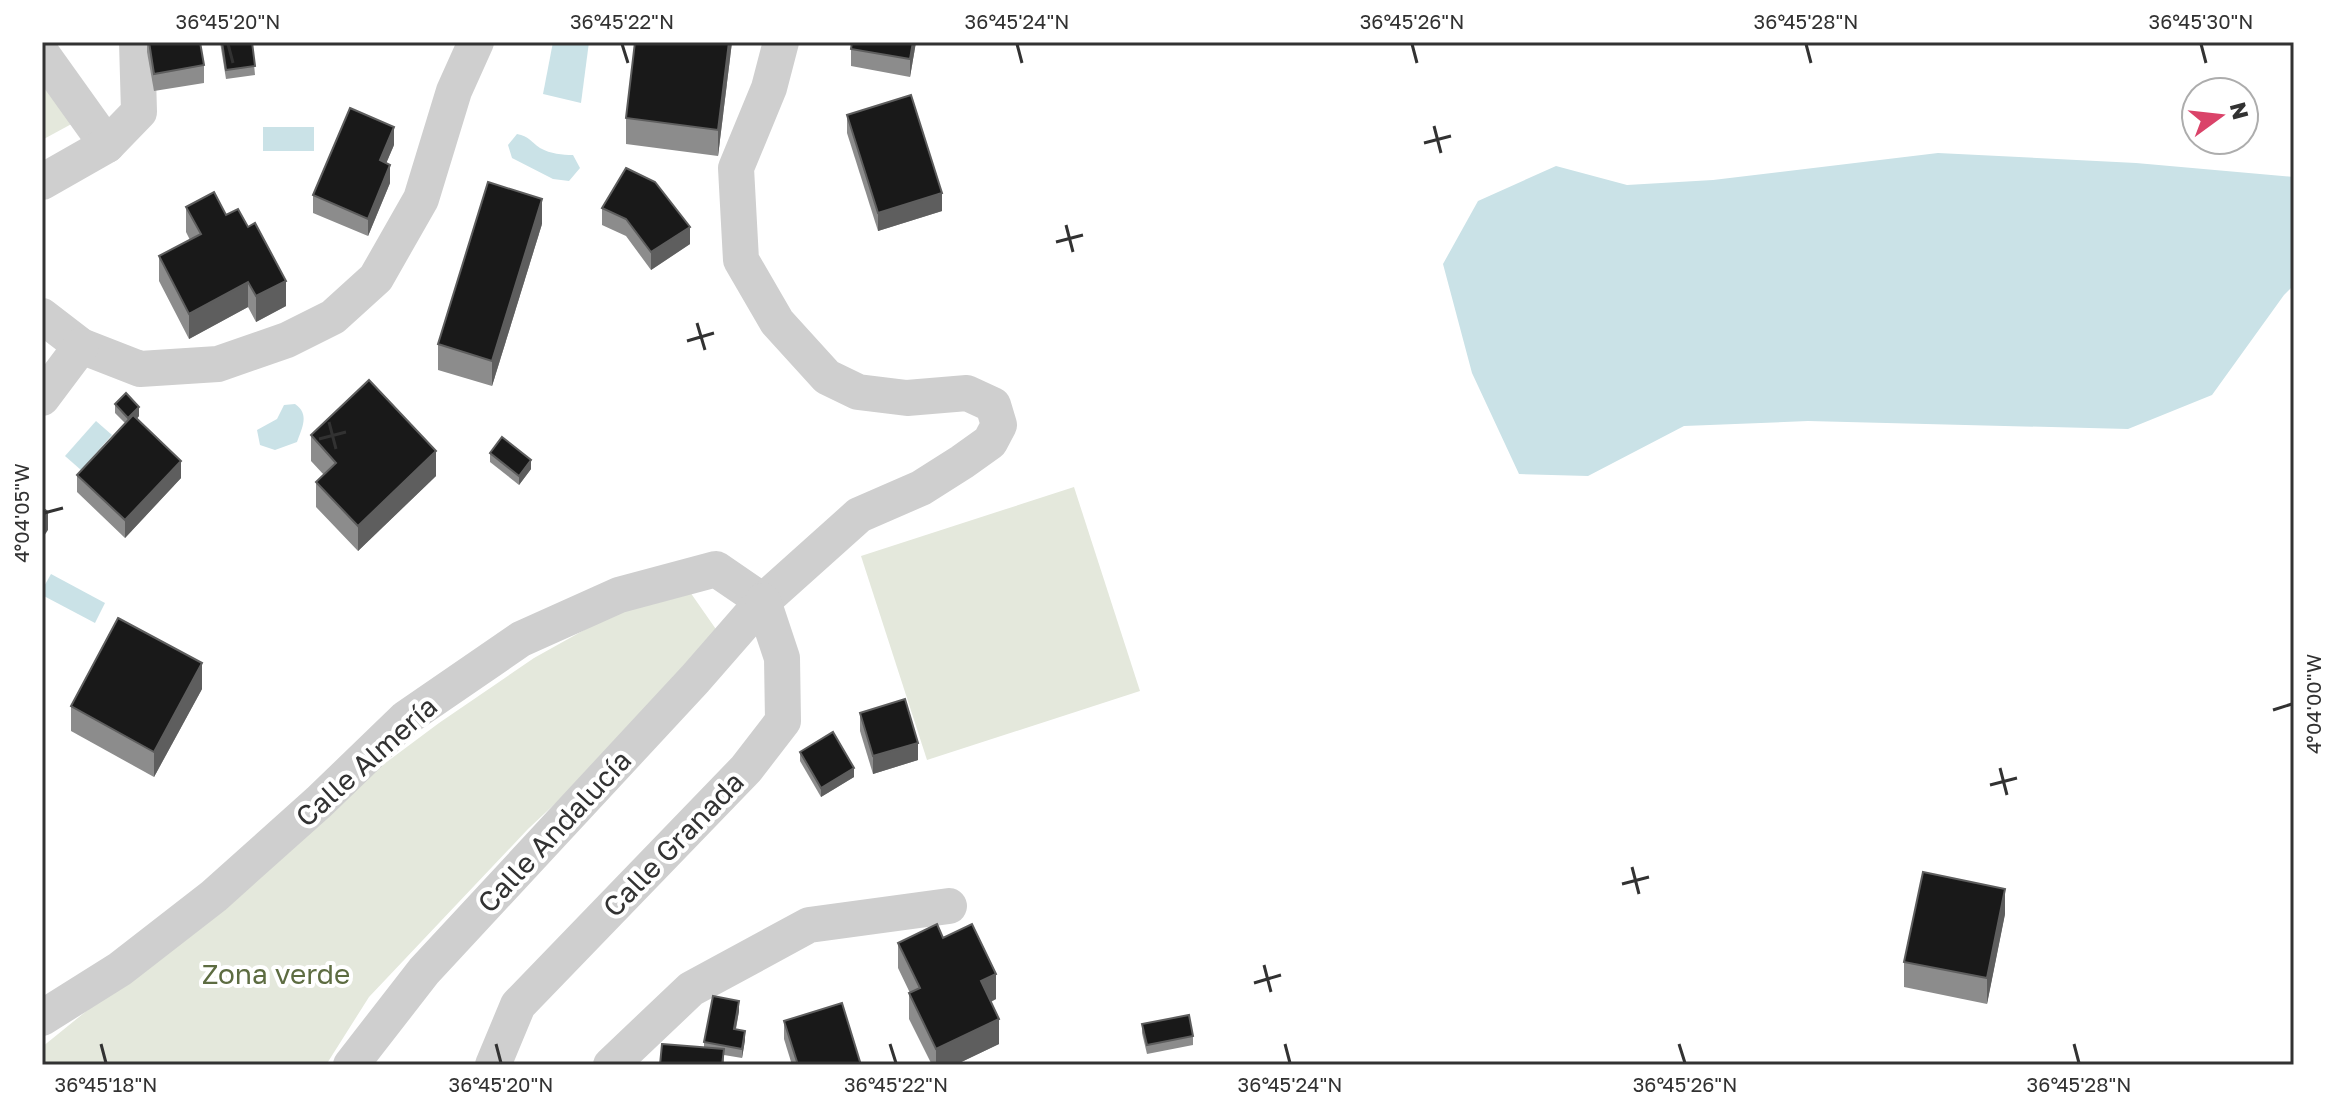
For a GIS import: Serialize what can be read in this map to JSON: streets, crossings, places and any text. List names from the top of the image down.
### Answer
{
  "streets": {
    "street": ["Calle Almería", "Calle Andalucía", "Calle Granada"]
  },
  "crossings": [
    ["Calle Almería", "Calle Andalucía"],
    ["Calle Almería", "Calle Granada"],
    ["Calle Andalucía", "Calle Granada"]
  ],
  "parks": ["Zona verde"],
  "north": "right",
  "coordinates": [
    "36°45'20\"N",
    "36°45'22\"N",
    "36°45'24\"N",
    "36°45'26\"N",
    "36°45'28\"N",
    "36°45'30\"N",
    "4°04'05\"W",
    "4°04'00\"W",
    "36°45'18\"N"
  ]
}
